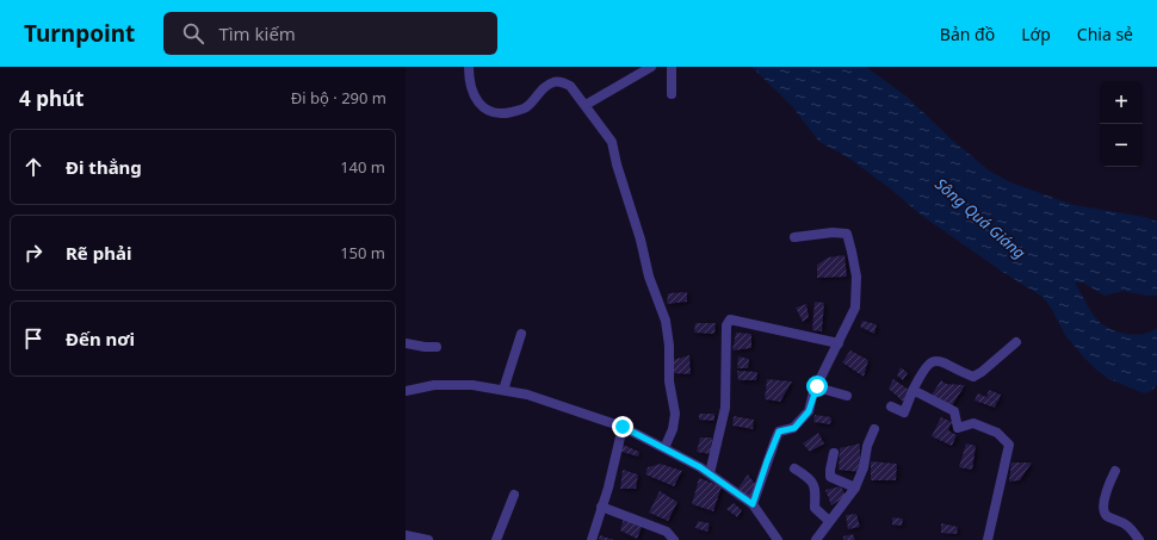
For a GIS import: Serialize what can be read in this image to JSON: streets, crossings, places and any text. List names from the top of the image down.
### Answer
{
  "water": ["Sông Quá Giáng"],
  "page": {
    "header": "Turnpoint",
    "search": "Tìm kiếm",
    "nav": ["Bản đồ", "Lớp", "Chia sẻ"],
    "heading": ["4 phút", "Đi bộ · 290 m"],
    "map_buttons": ["+", "−"],
    "list": [
      ["Đi thẳng", "140 m"],
      ["Rẽ phải", "150 m"],
      "Đến nơi"
    ]
  }
}
